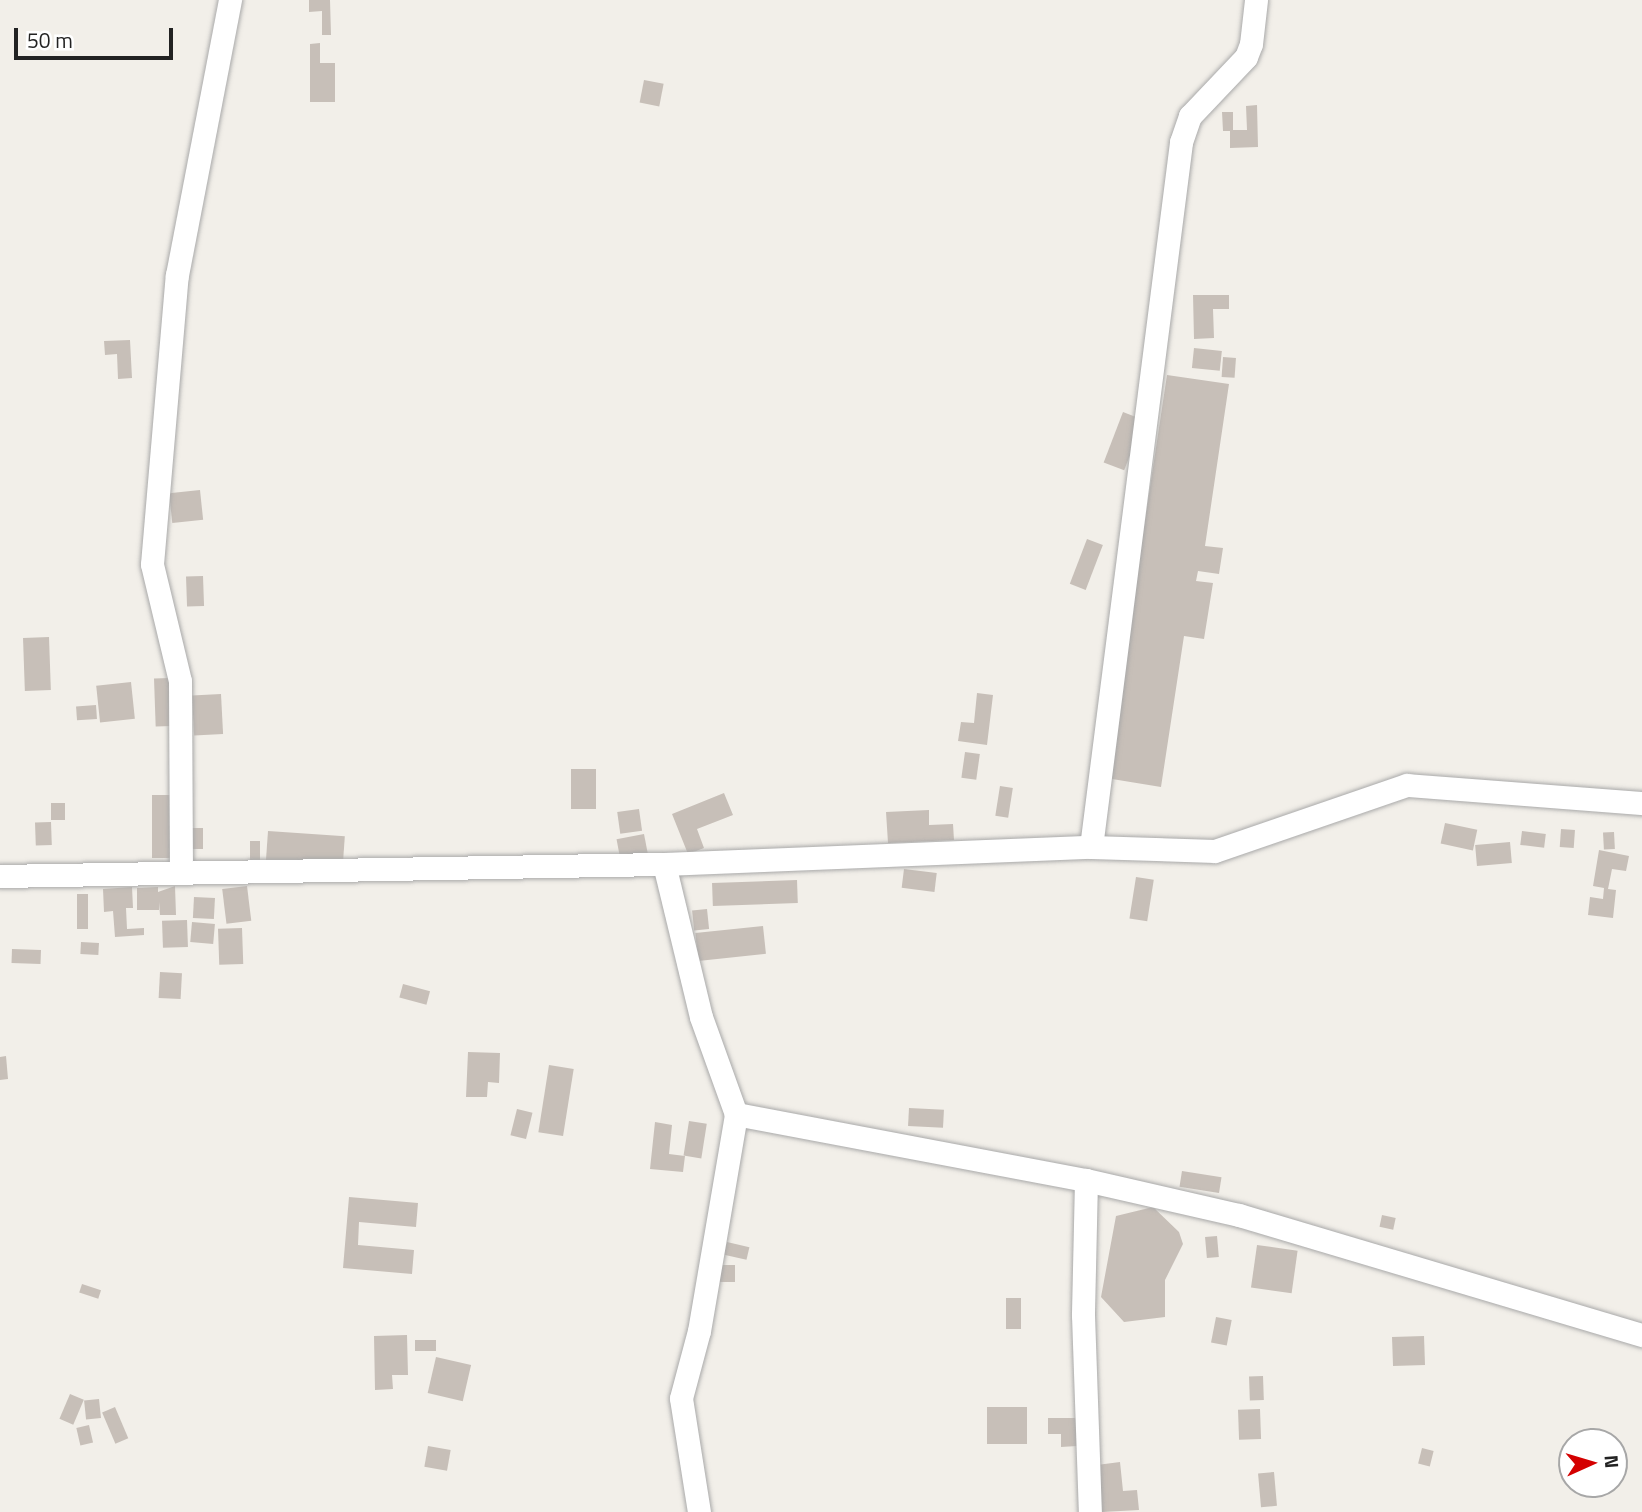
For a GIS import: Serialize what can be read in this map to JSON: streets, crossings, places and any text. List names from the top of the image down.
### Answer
{
  "scale_bar": "50 m",
  "north": "right"
}
